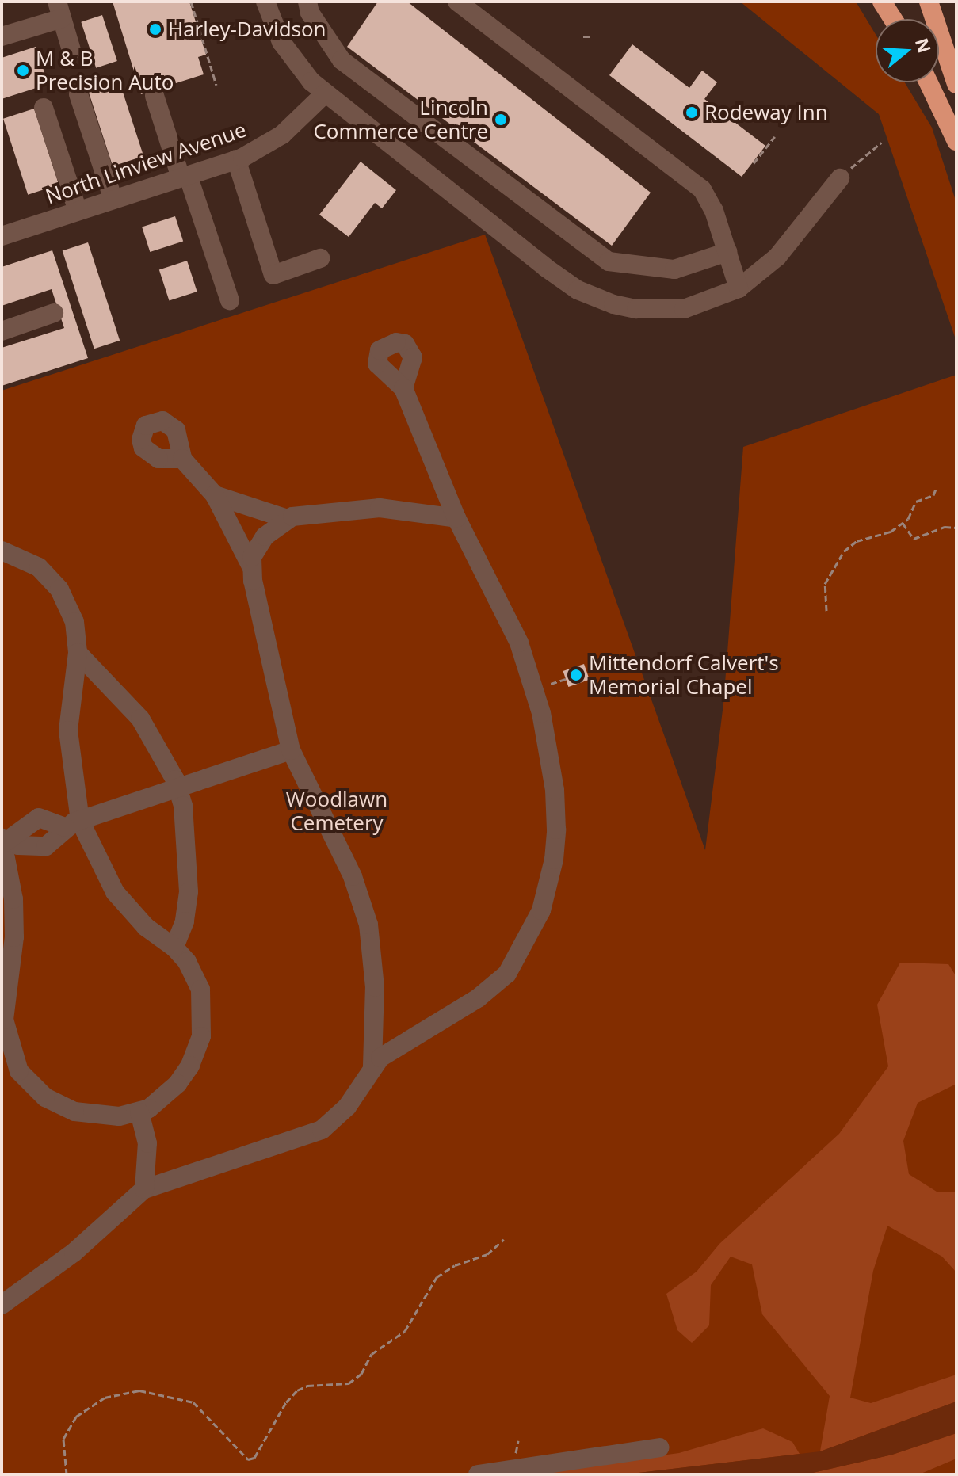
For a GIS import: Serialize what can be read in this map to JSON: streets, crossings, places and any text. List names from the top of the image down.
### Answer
{
  "streets": {
    "street": ["North Linview Avenue"]
  },
  "parks": ["Woodlawn Cemetery"],
  "places": [
    "Harley-Davidson",
    "M & B Precision Auto",
    "Rodeway Inn",
    "Lincoln Commerce Centre",
    "Mittendorf Calvert's Memorial Chapel"
  ],
  "north": "right"
}
